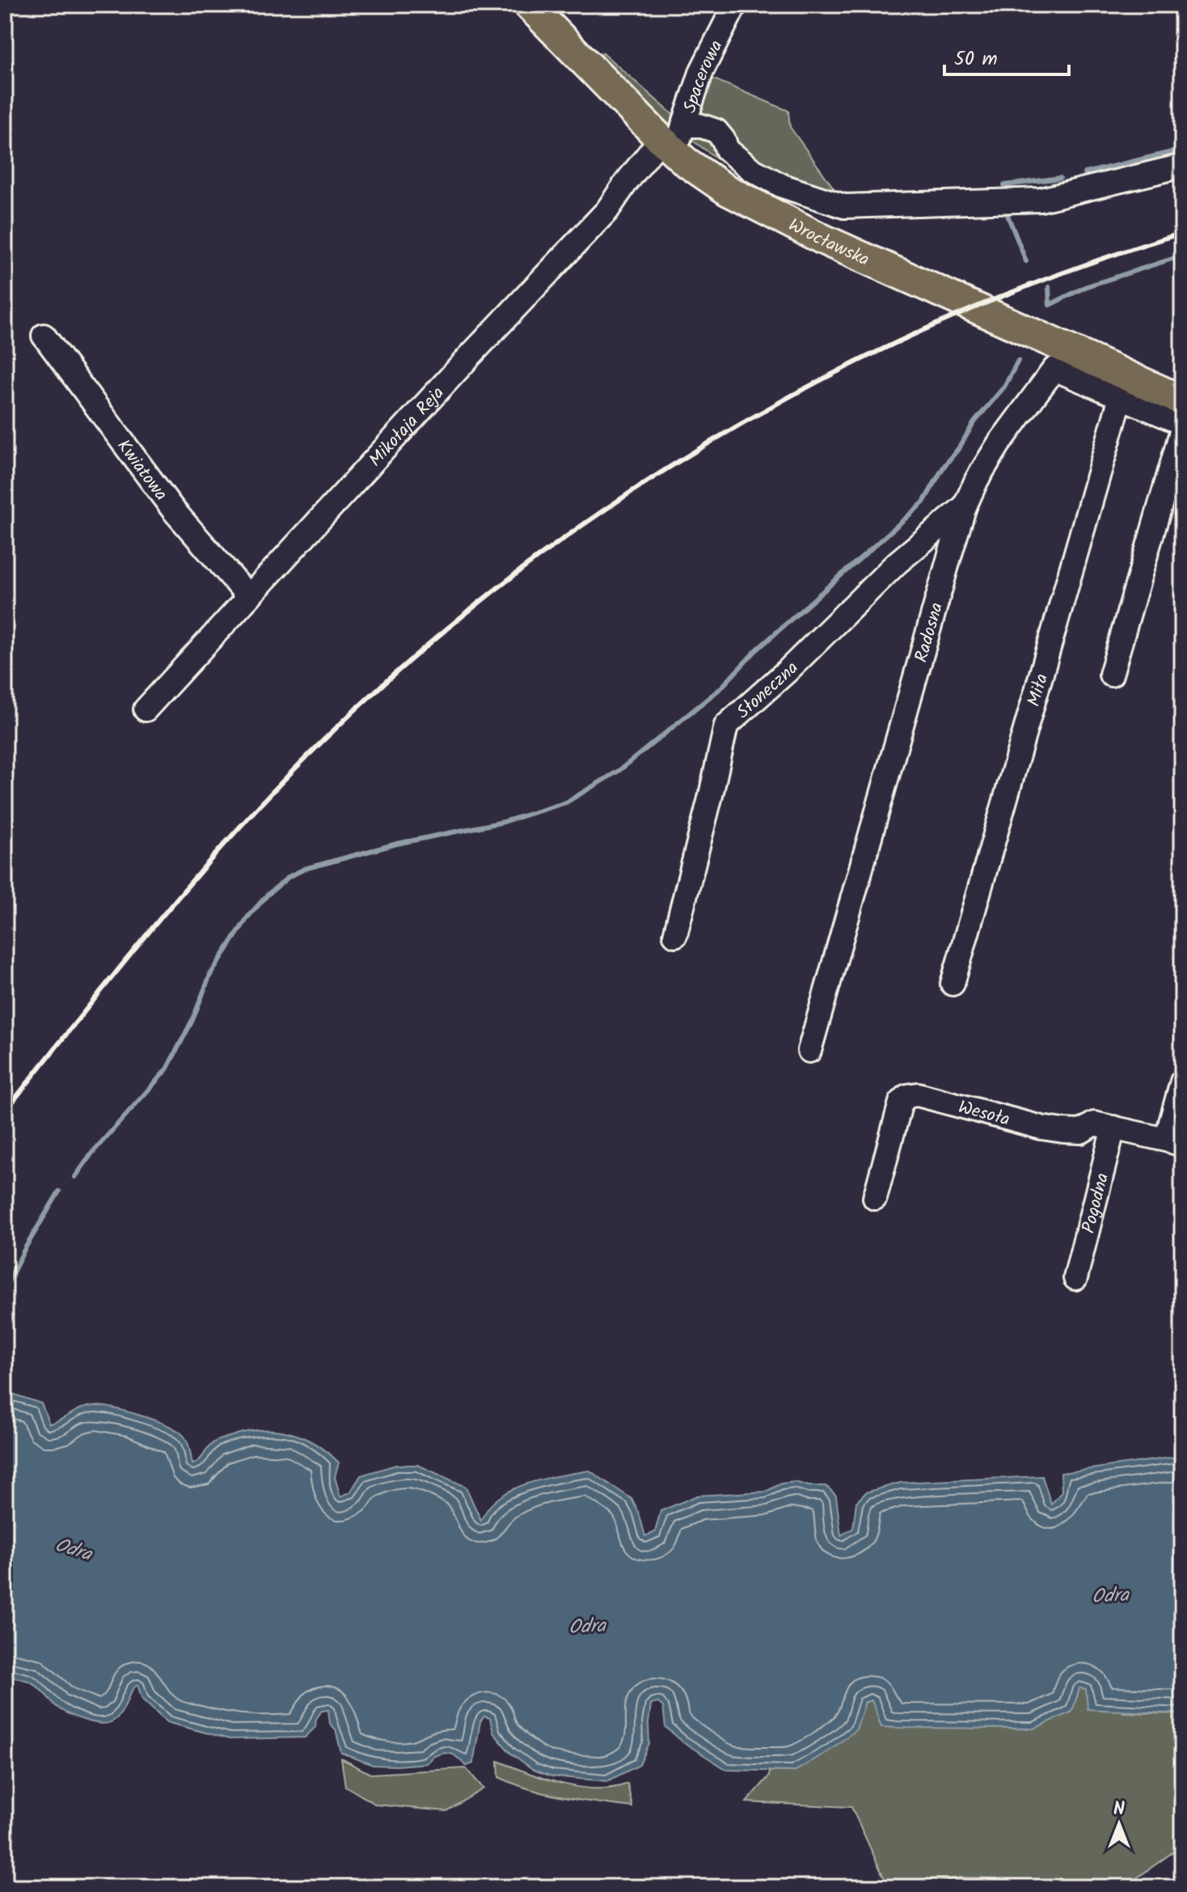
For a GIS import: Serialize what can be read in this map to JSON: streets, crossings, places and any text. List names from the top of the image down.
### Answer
{
  "streets": {
    "main road": ["Wrocławska"],
    "street": [
      "Spacerowa",
      "Mikołaja Reja",
      "Kwiatowa",
      "Radosna",
      "Słoneczna",
      "Miła",
      "Wesoła",
      "Pogodna"
    ]
  },
  "crossings": [
    ["Spacerowa", "Wrocławska"],
    ["Spacerowa", "Mikołaja Reja"],
    ["Wrocławska", "Mikołaja Reja"],
    ["Mikołaja Reja", "Kwiatowa"],
    ["Radosna", "Słoneczna"],
    ["Radosna", "Miła"],
    ["Wesoła", "Pogodna"]
  ],
  "water": ["Odra"],
  "scale_bar": "50 m",
  "north": "top"
}
